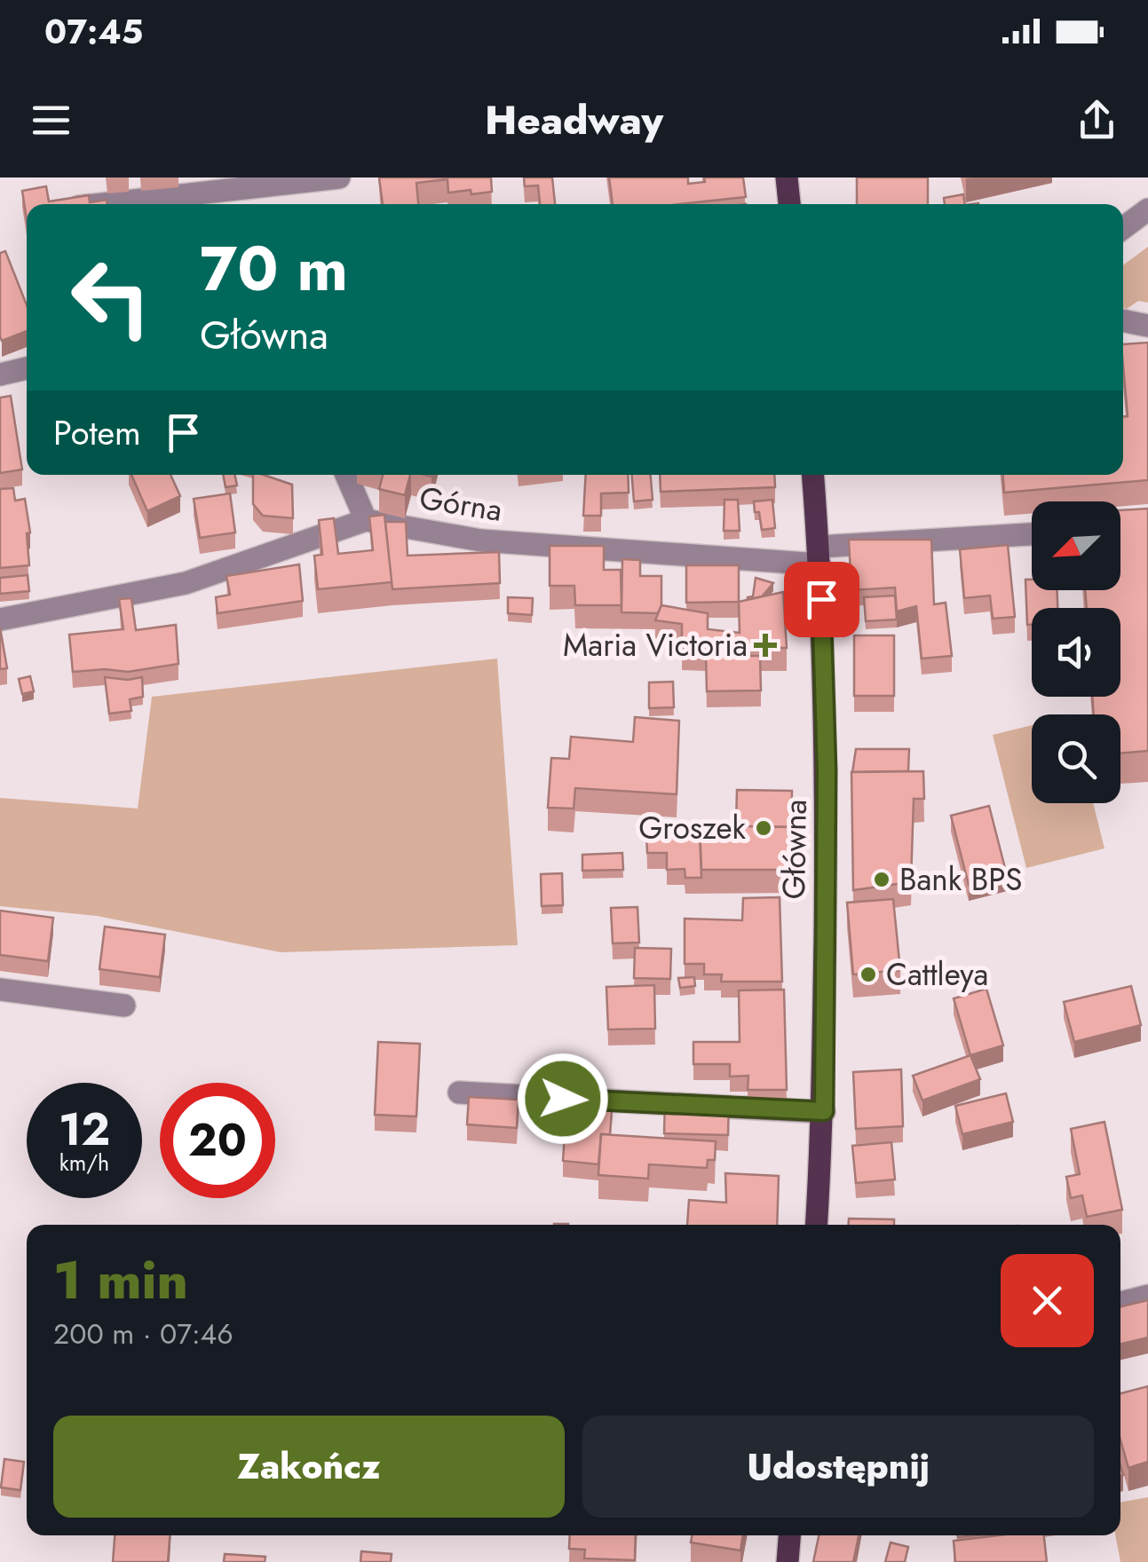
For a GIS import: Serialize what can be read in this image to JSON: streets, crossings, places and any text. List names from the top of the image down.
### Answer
{
  "streets": {
    "main road": ["Główna"],
    "street": ["Górna"]
  },
  "crossings": [
    ["Górna", "Główna"]
  ],
  "places": {
    "health": ["Maria Victoria"],
    "other": ["Groszek", "Bank BPS", "Cattleya"]
  },
  "north": "bottom left",
  "page": {
    "status": "07:45",
    "header": "Headway",
    "turn": ["70 m", "Główna"],
    "then": "Potem",
    "speed": "12 km/h",
    "limit": "20",
    "heading": ["1 min", "200 m · 07:46"],
    "buttons": ["Zakończ", "Udostępnij"]
  }
}
